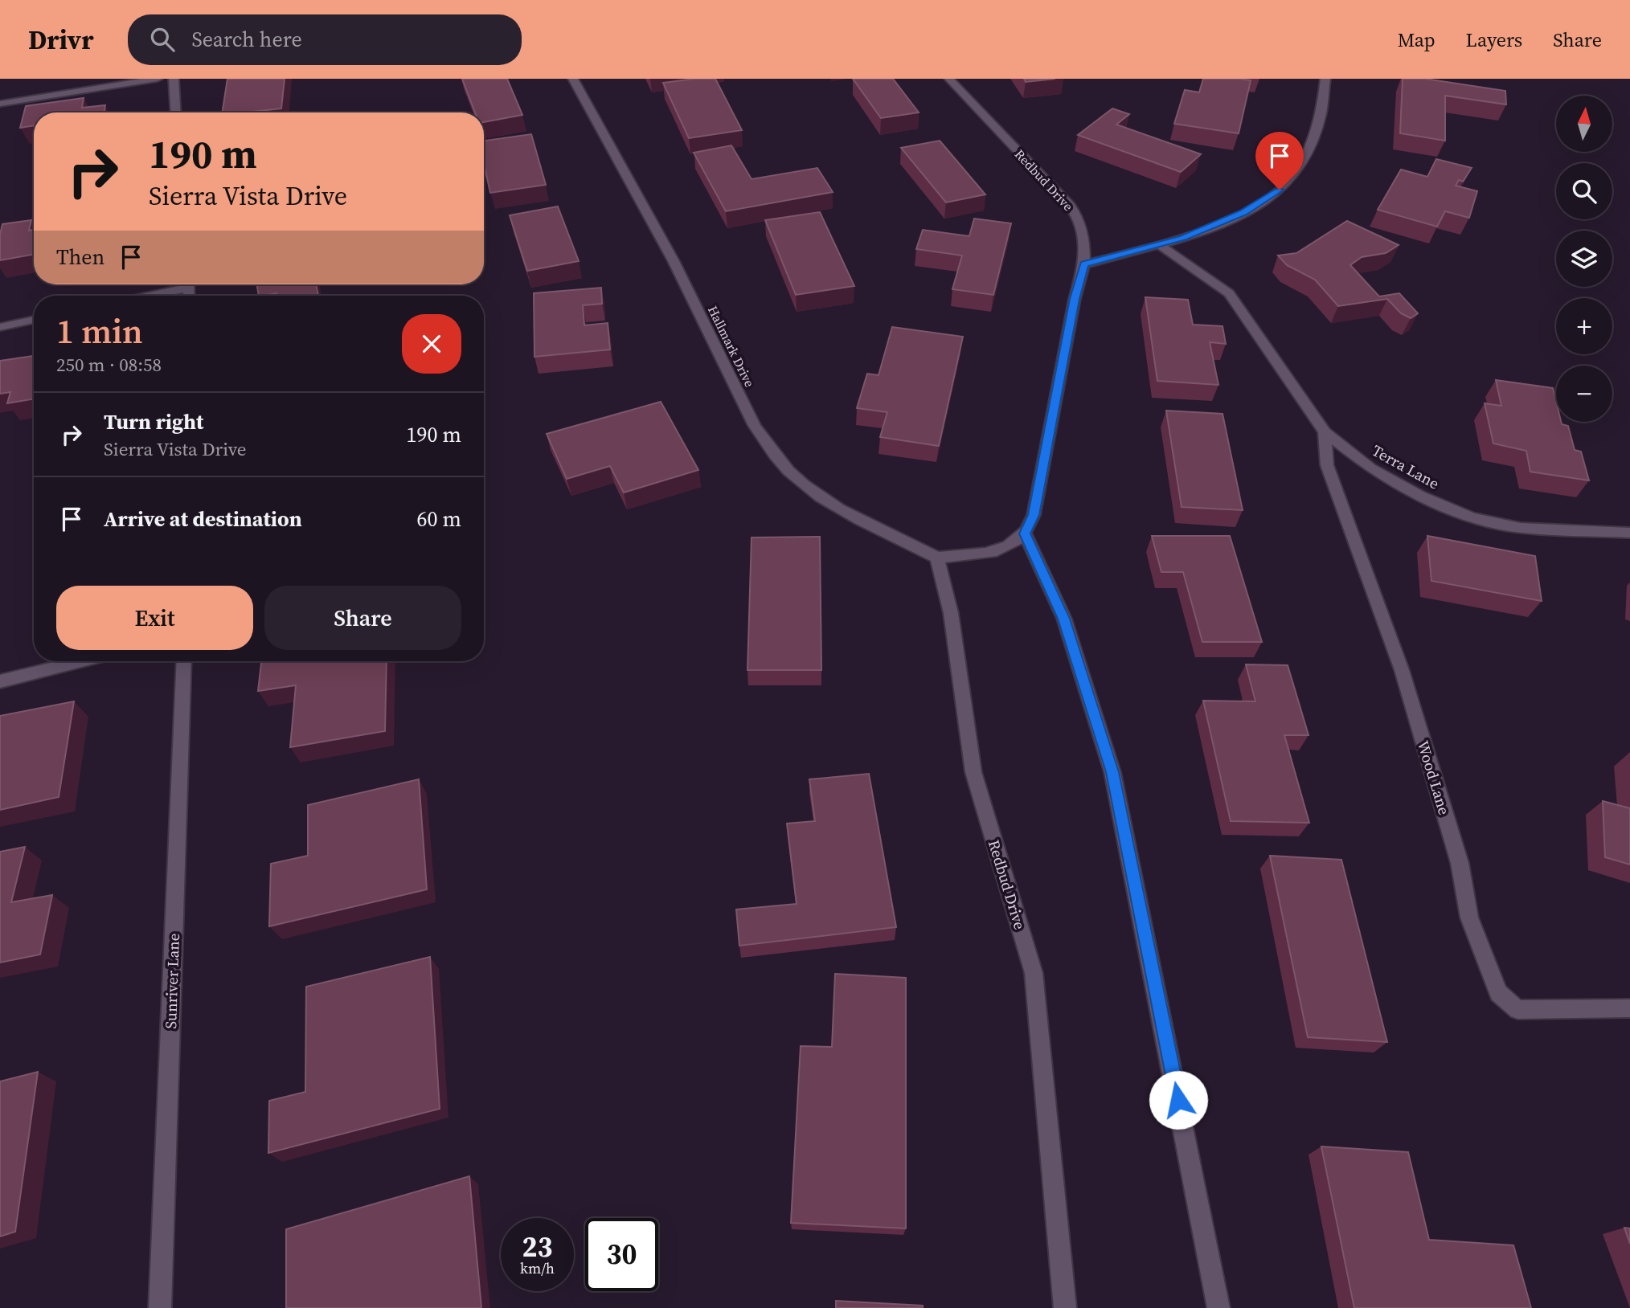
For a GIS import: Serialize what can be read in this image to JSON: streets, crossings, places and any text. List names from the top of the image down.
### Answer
{
  "streets": {
    "street": [
      "Redbud Drive",
      "Hallmark Drive",
      "Terra Lane",
      "Wood Lane",
      "Sunriver Lane"
    ]
  },
  "crossings": [
    ["Redbud Drive", "Hallmark Drive"],
    ["Terra Lane", "Wood Lane"]
  ],
  "north": "top",
  "page": {
    "header": "Drivr",
    "search": "Search here",
    "nav": ["Map", "Layers", "Share"],
    "map_buttons": ["+", "−"],
    "turn": ["190 m", "Sierra Vista Drive"],
    "then": "Then",
    "heading": ["1 min", "250 m · 08:58"],
    "list": [
      {
        "name": "Turn right",
        "note": "Sierra Vista Drive",
        "value": "190 m"
      },
      {
        "name": "Arrive at destination",
        "value": "60 m"
      }
    ],
    "buttons": ["Exit", "Share"],
    "speed": "23 km/h",
    "limit": "30"
  }
}
